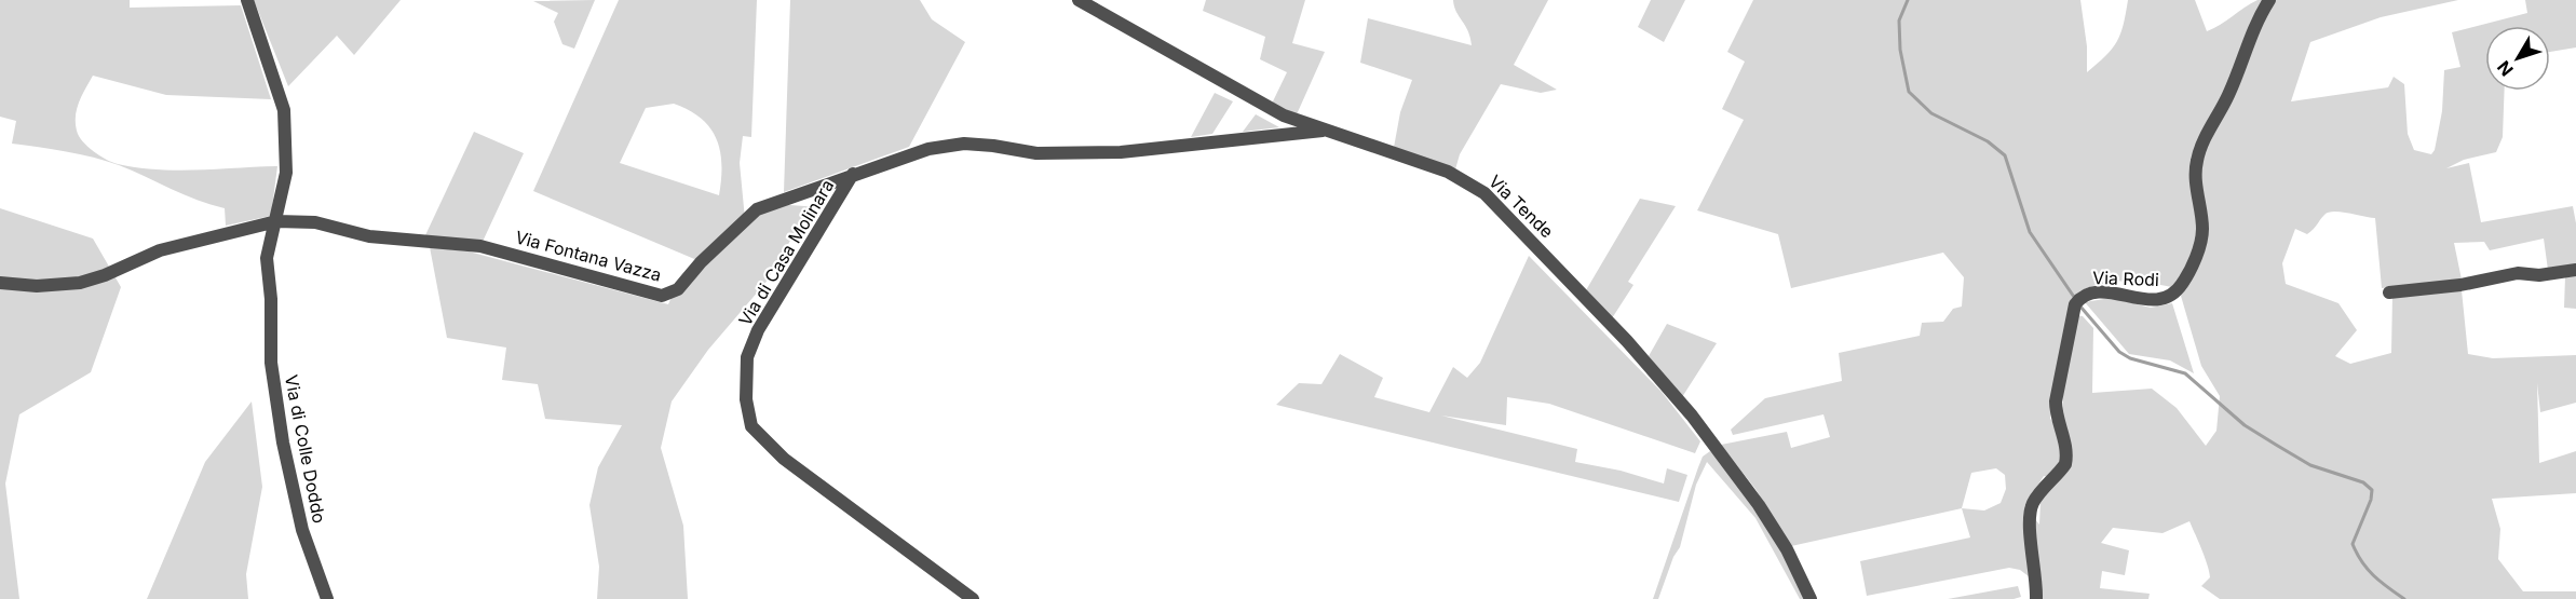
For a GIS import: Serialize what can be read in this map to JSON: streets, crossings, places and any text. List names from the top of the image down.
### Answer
{
  "streets": {
    "street": [
      "Via Tende",
      "Via di Casa Molinara",
      "Via Fontana Vazza",
      "Via Rodi",
      "Via di Colle Doddo"
    ]
  },
  "crossings": [
    ["Via Tende", "Via di Casa Molinara"],
    ["Via di Casa Molinara", "Via Fontana Vazza"],
    ["Via Fontana Vazza", "Via di Colle Doddo"]
  ],
  "north": "bottom left"
}
